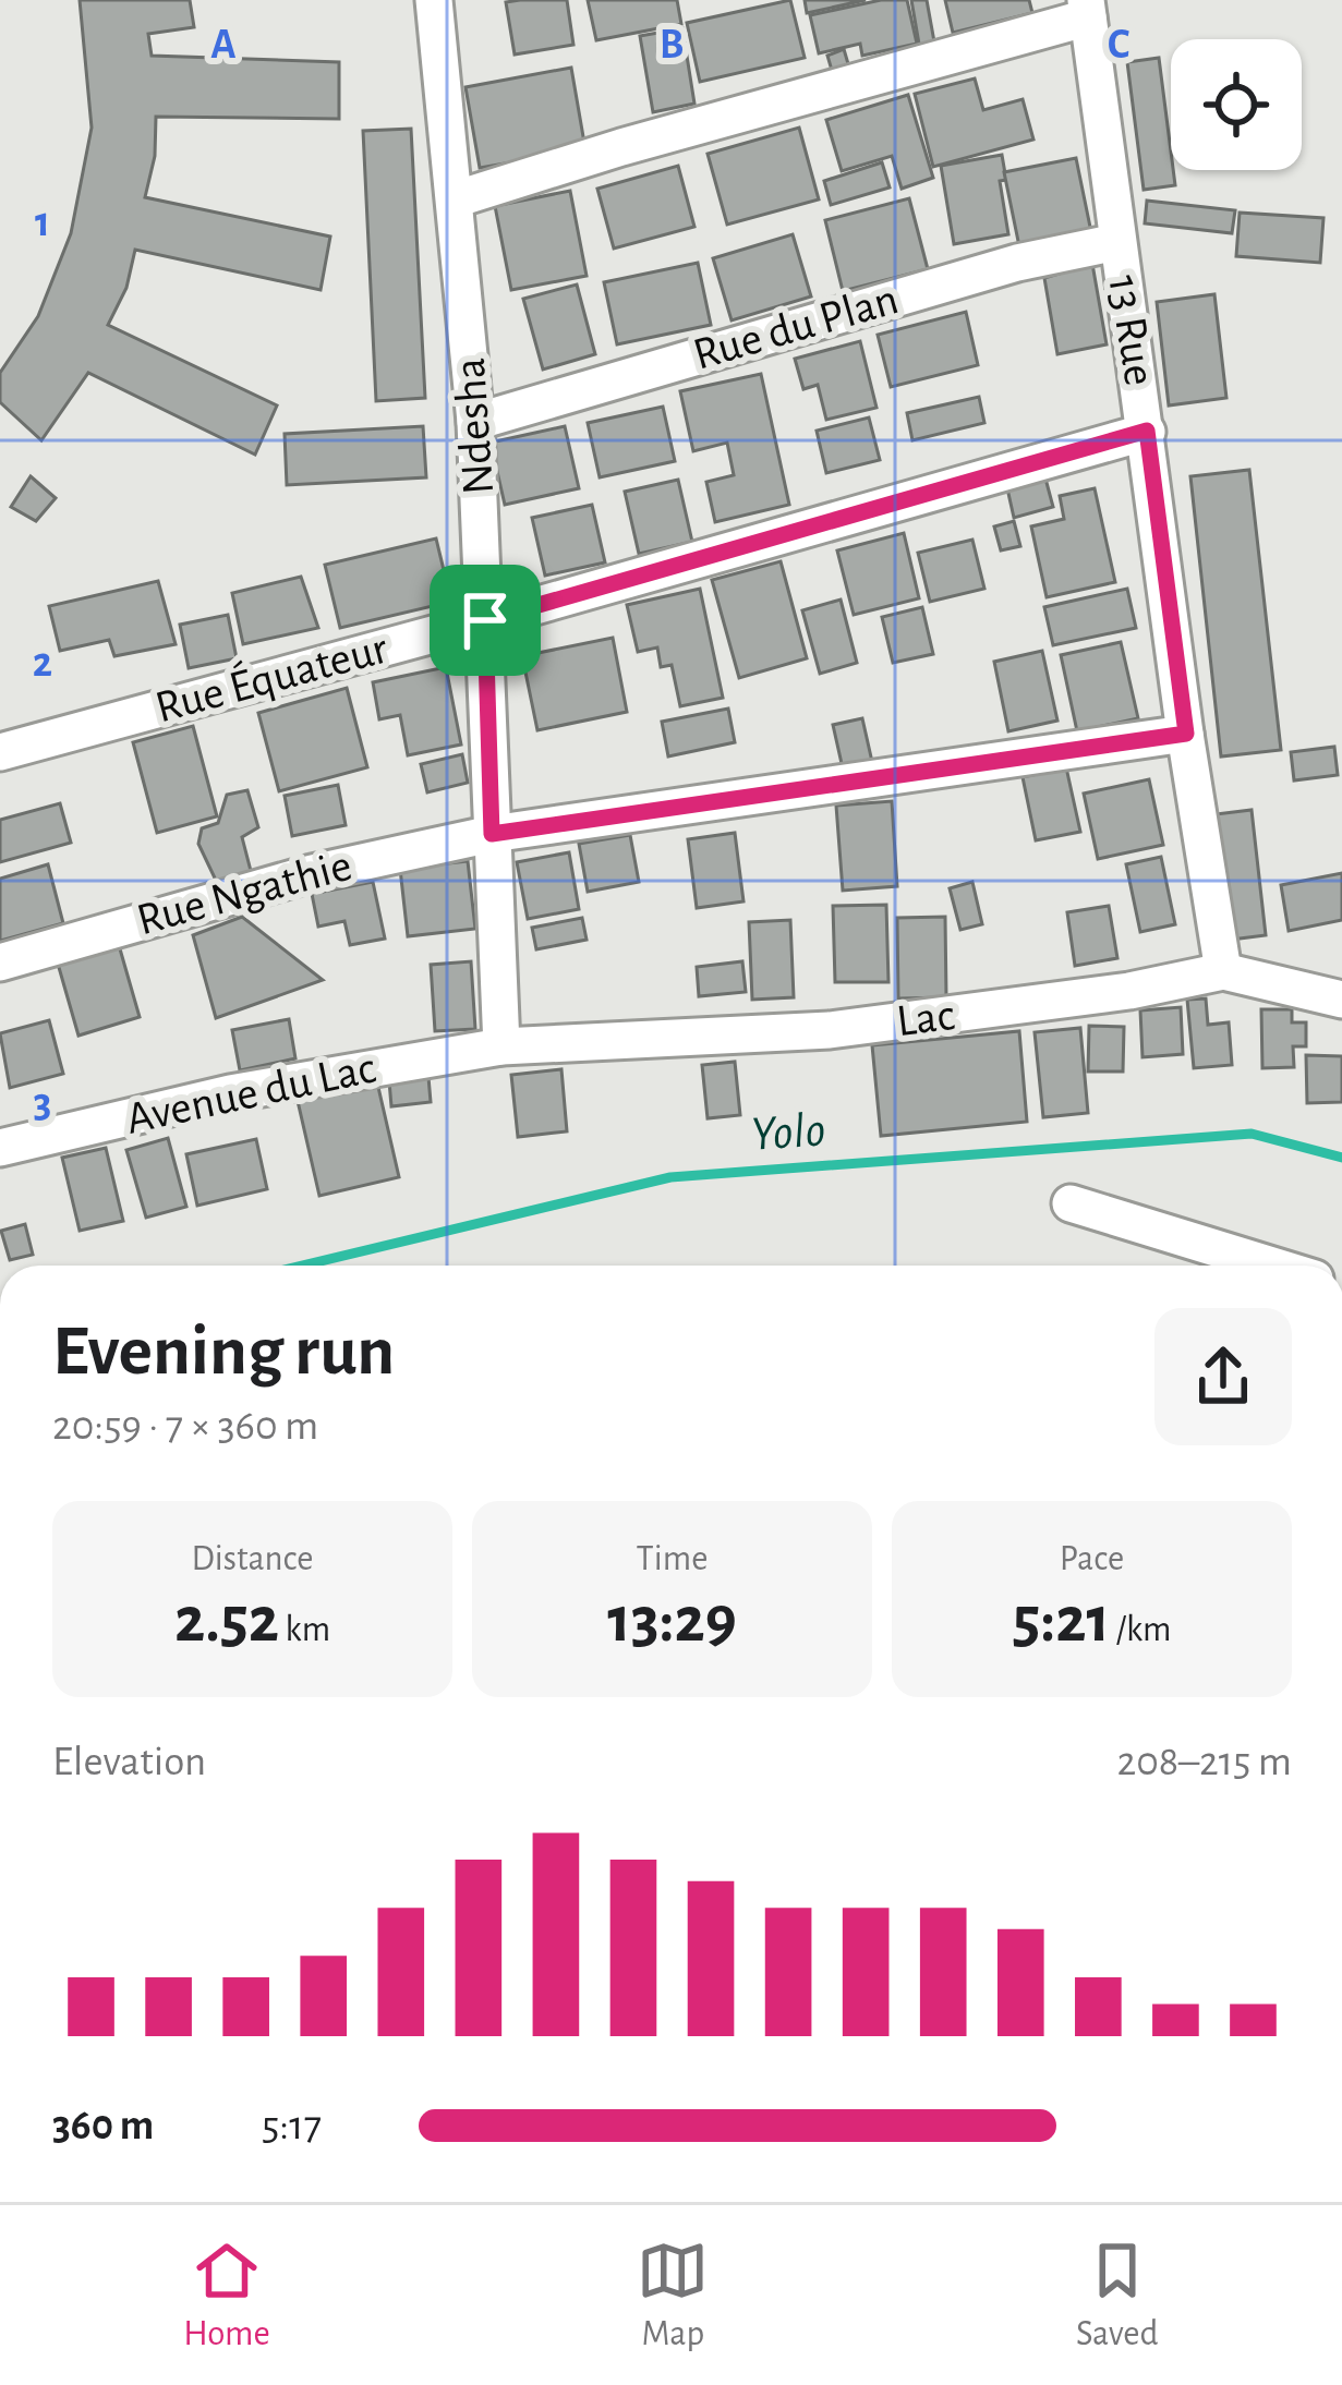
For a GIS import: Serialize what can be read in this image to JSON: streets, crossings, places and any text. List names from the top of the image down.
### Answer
{
  "streets": {
    "street": [
      "Rue du Plan",
      "13 Rue",
      "Ndesha",
      "Rue Équateur",
      "Rue Ngathie",
      "Lac",
      "Avenue du Lac"
    ]
  },
  "crossings": [
    ["Rue du Plan", "13 Rue"],
    ["Rue du Plan", "Ndesha"],
    ["13 Rue", "Rue Équateur"],
    ["13 Rue", "Rue Ngathie"],
    ["13 Rue", "Lac"],
    ["Ndesha", "Rue Équateur"],
    ["Ndesha", "Rue Ngathie"],
    ["Ndesha", "Lac"],
    ["Ndesha", "Avenue du Lac"],
    ["Lac", "Avenue du Lac"]
  ],
  "water": ["Yolo"],
  "page": {
    "heading": ["Evening run", "20:59 · 7 × 360 m"],
    "stats": [
      ["Distance", "2.52 km"],
      ["Time", "13:29"],
      ["Pace", "5:21 /km"]
    ],
    "chart": ["Elevation", "208–215 m"],
    "list": [
      {
        "name": "360 m",
        "note": "5:17"
      }
    ],
    "tabs": ["Home", "Map", "Saved"]
  },
  "grid": {
    "columns": ["A", "B", "C"],
    "rows": ["1", "2", "3"]
  }
}
